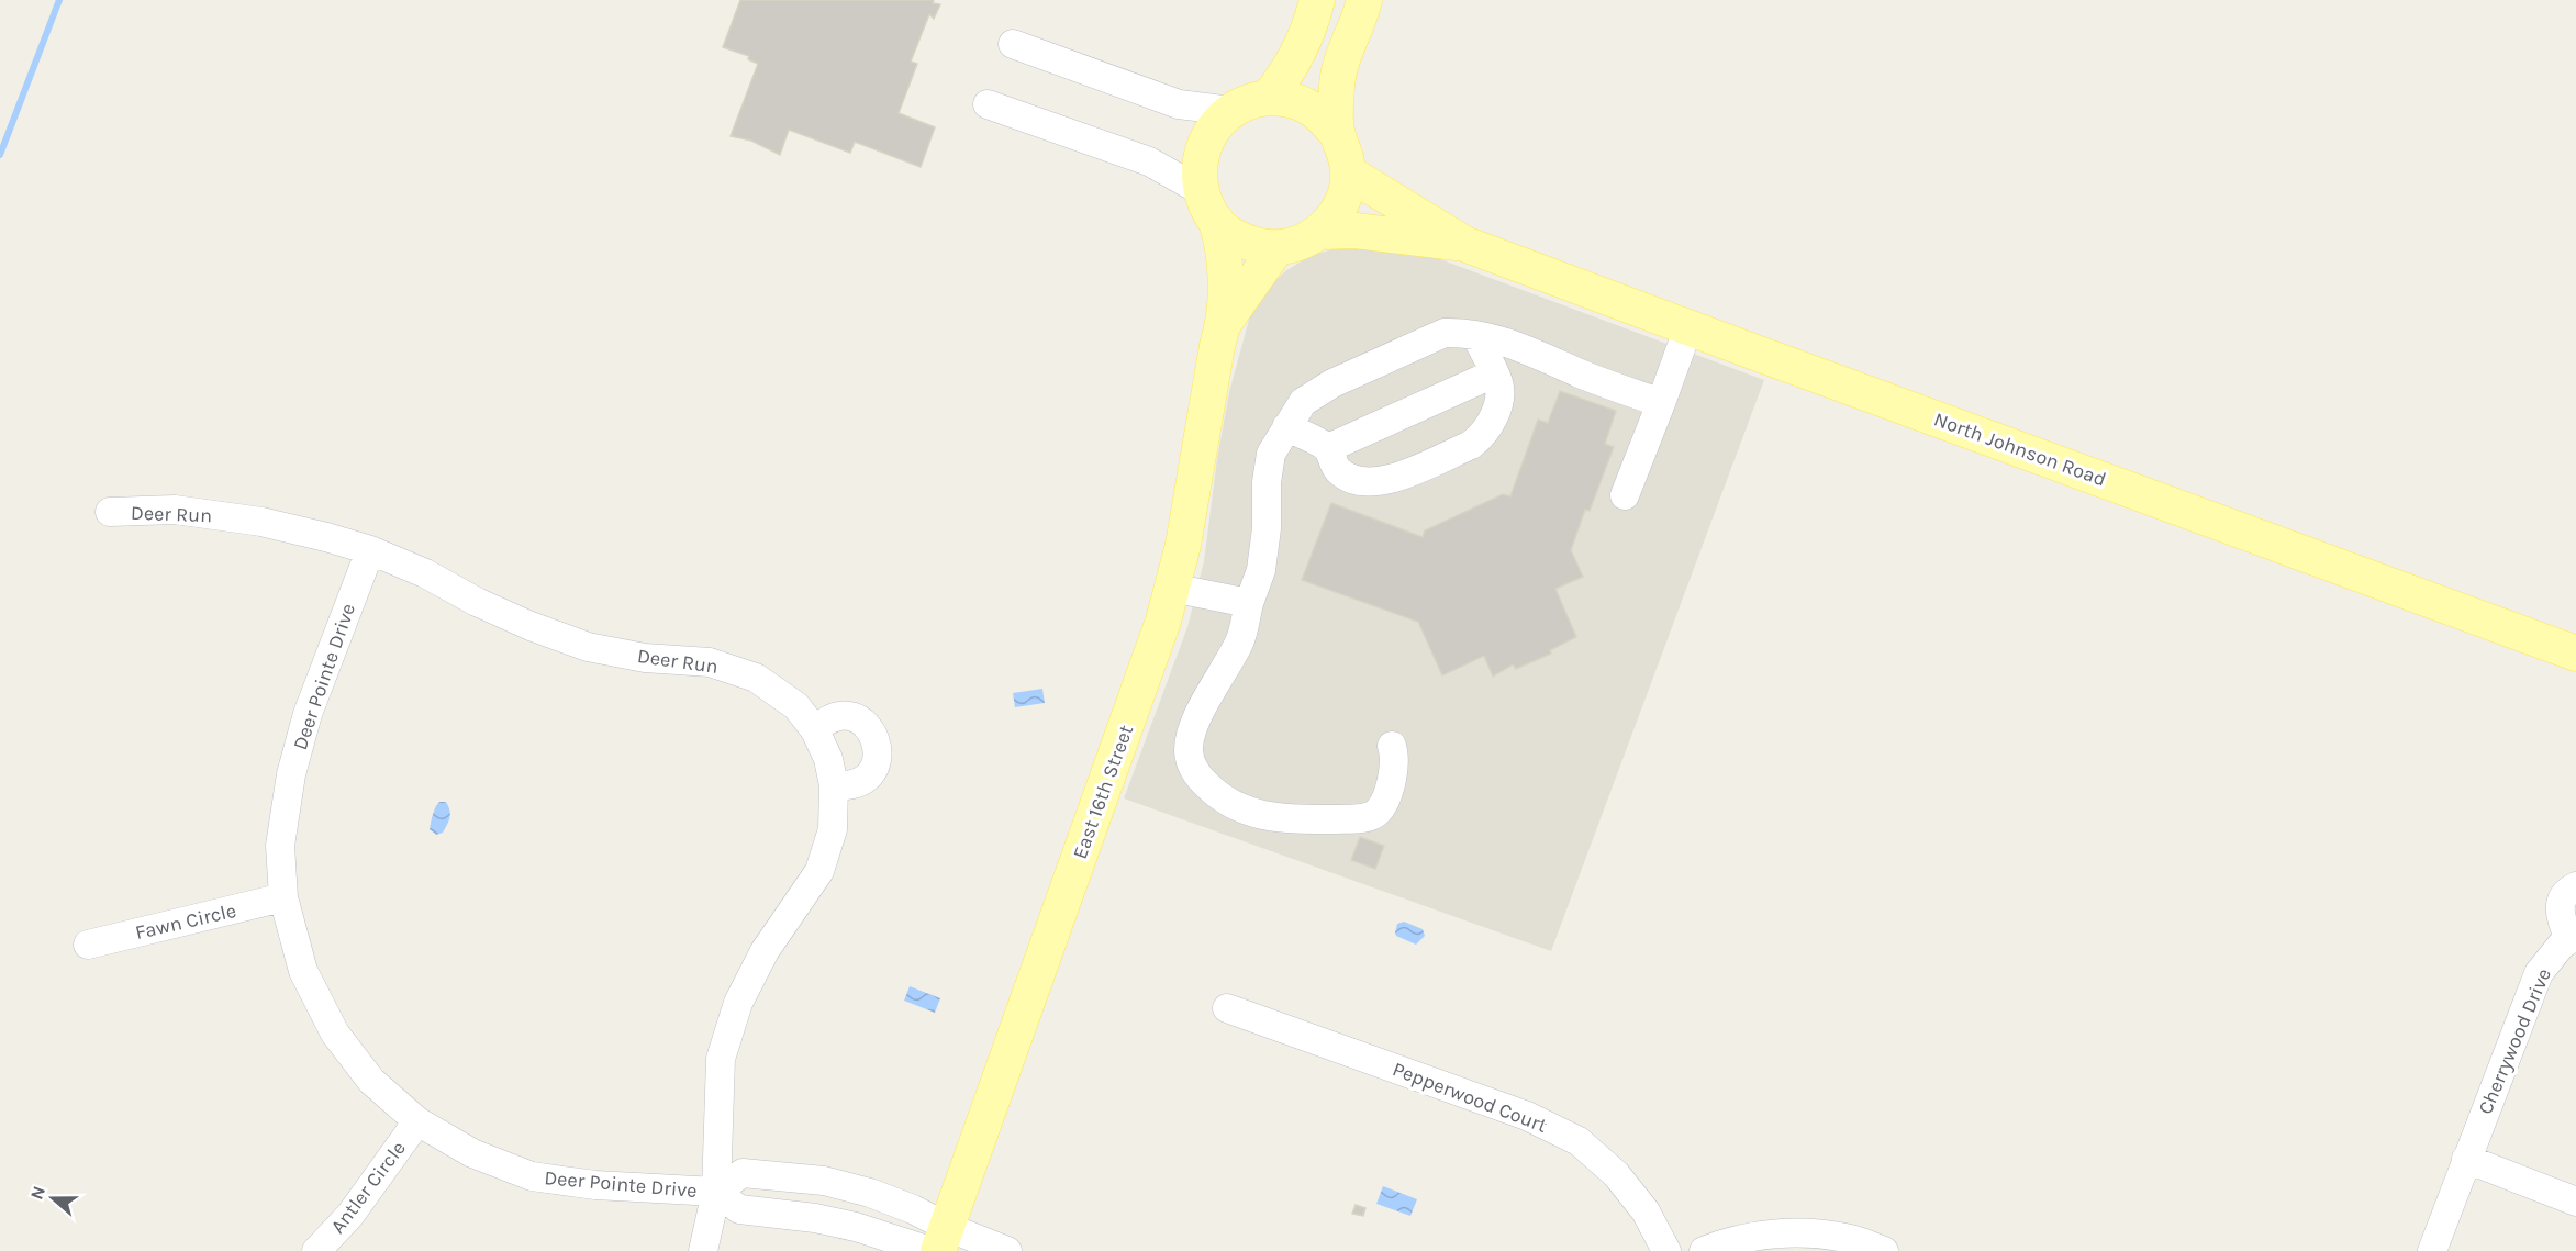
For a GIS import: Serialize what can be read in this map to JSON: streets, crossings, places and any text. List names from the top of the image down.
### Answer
{
  "streets": {
    "main road": ["North Johnson Road", "East 16th Street"],
    "street": [
      "Deer Run",
      "Deer Pointe Drive",
      "Fawn Circle",
      "Cherrywood Drive",
      "Pepperwood Court",
      "Antler Circle"
    ]
  },
  "crossings": [
    ["North Johnson Road", "East 16th Street"],
    ["Deer Run", "Deer Pointe Drive"],
    ["Deer Pointe Drive", "East 16th Street"],
    ["Deer Pointe Drive", "Fawn Circle"],
    ["Deer Pointe Drive", "Antler Circle"]
  ],
  "north": "left"
}
